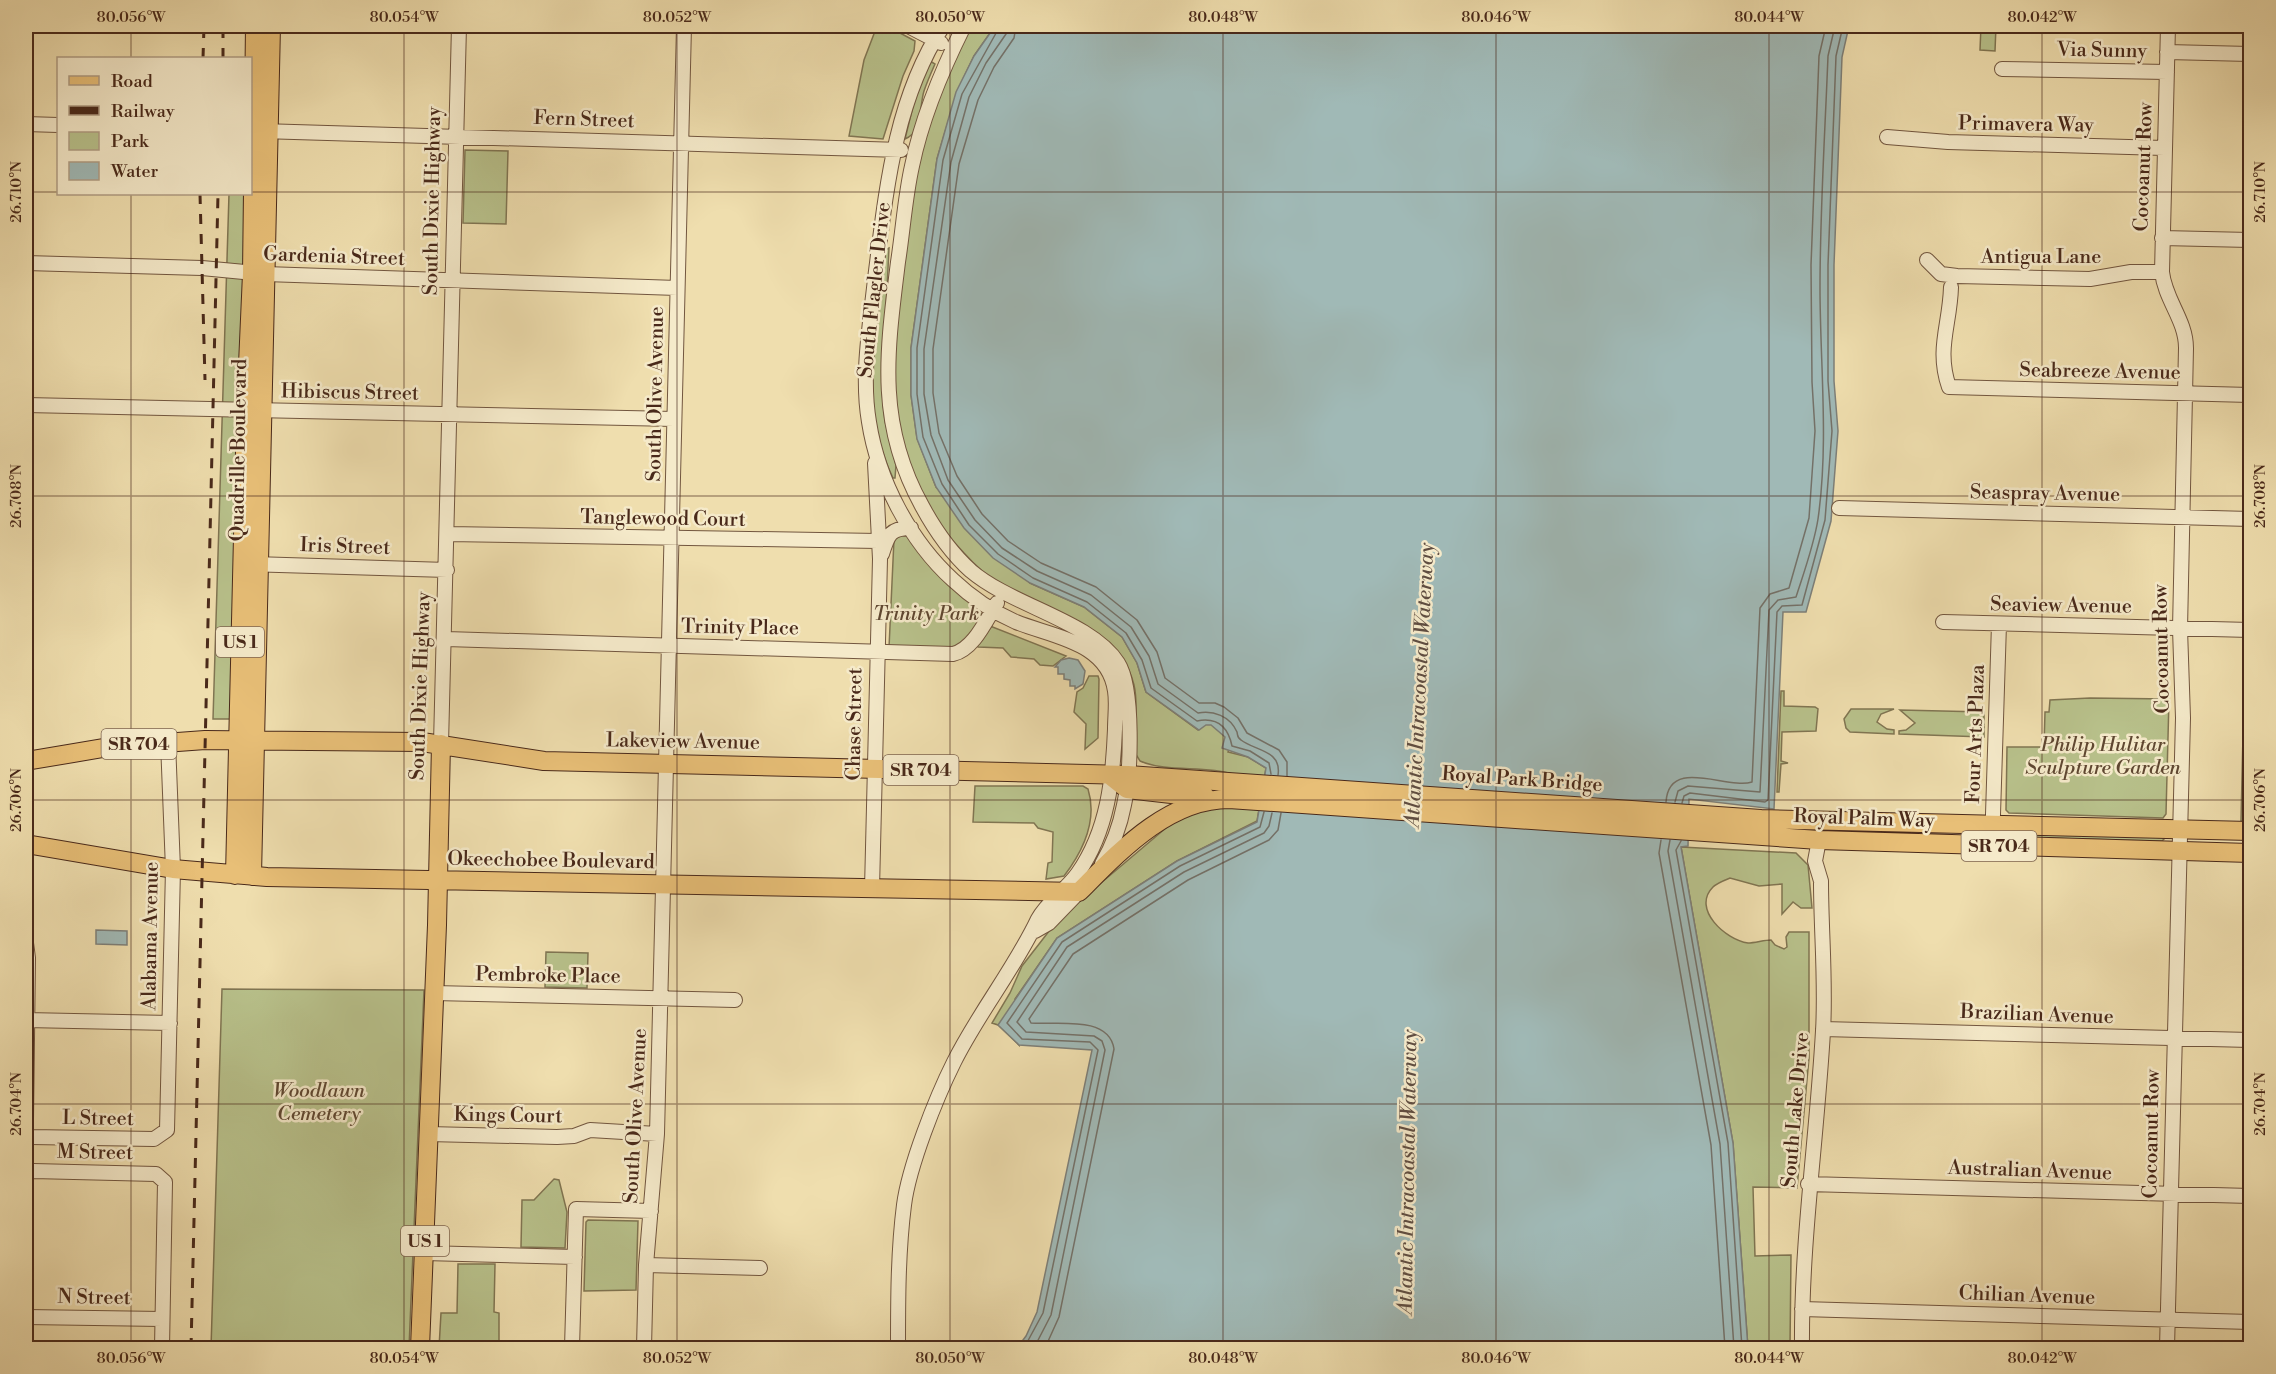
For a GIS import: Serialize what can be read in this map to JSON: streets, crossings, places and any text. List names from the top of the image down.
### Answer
{
  "streets": {
    "main road": [
      "South Dixie Highway",
      "South Flagler Drive",
      "Quadrille Boulevard",
      "US 1",
      "Lakeview Avenue",
      "SR 704",
      "Royal Park Bridge",
      "Royal Palm Way",
      "Okeechobee Boulevard"
    ],
    "street": [
      "Via Sunny",
      "Fern Street",
      "Primavera Way",
      "Cocoanut Row",
      "Gardenia Street",
      "Antigua Lane",
      "Seabreeze Avenue",
      "Hibiscus Street",
      "South Olive Avenue",
      "Seaspray Avenue",
      "Tanglewood Court",
      "Iris Street",
      "Seaview Avenue",
      "Trinity Place",
      "Chase Street",
      "Four Arts Plaza",
      "Alabama Avenue",
      "Pembroke Place",
      "Brazilian Avenue",
      "South Lake Drive",
      "Kings Court",
      "L Street",
      "M Street",
      "Australian Avenue",
      "Chilian Avenue",
      "N Street"
    ]
  },
  "crossings": [
    ["Via Sunny", "Cocoanut Row"],
    ["Fern Street", "South Dixie Highway"],
    ["Fern Street", "South Flagler Drive"],
    ["Fern Street", "South Olive Avenue"],
    ["Fern Street", "Quadrille Boulevard"],
    ["Primavera Way", "Cocoanut Row"],
    ["Cocoanut Row", "Antigua Lane"],
    ["Cocoanut Row", "Seabreeze Avenue"],
    ["Cocoanut Row", "Seaspray Avenue"],
    ["Cocoanut Row", "Seaview Avenue"],
    ["Cocoanut Row", "Royal Palm Way"],
    ["Cocoanut Row", "Brazilian Avenue"],
    ["Cocoanut Row", "Australian Avenue"],
    ["Cocoanut Row", "Chilian Avenue"],
    ["South Dixie Highway", "Gardenia Street"],
    ["South Dixie Highway", "Hibiscus Street"],
    ["South Dixie Highway", "Tanglewood Court"],
    ["South Dixie Highway", "Iris Street"],
    ["South Dixie Highway", "Trinity Place"],
    ["South Dixie Highway", "Lakeview Avenue"],
    ["South Dixie Highway", "Okeechobee Boulevard"],
    ["South Dixie Highway", "Pembroke Place"],
    ["South Dixie Highway", "Kings Court"],
    ["Gardenia Street", "South Olive Avenue"],
    ["Gardenia Street", "Quadrille Boulevard"],
    ["South Flagler Drive", "Trinity Place"],
    ["South Flagler Drive", "Chase Street"],
    ["South Flagler Drive", "Lakeview Avenue"],
    ["South Flagler Drive", "SR 704"],
    ["South Flagler Drive", "Okeechobee Boulevard"],
    ["Hibiscus Street", "South Olive Avenue"],
    ["Hibiscus Street", "Quadrille Boulevard"],
    ["South Olive Avenue", "Tanglewood Court"],
    ["South Olive Avenue", "Trinity Place"],
    ["South Olive Avenue", "Lakeview Avenue"],
    ["South Olive Avenue", "Okeechobee Boulevard"],
    ["South Olive Avenue", "Pembroke Place"],
    ["South Olive Avenue", "Kings Court"],
    ["Quadrille Boulevard", "Iris Street"],
    ["Quadrille Boulevard", "Lakeview Avenue"],
    ["Quadrille Boulevard", "SR 704"],
    ["Quadrille Boulevard", "Okeechobee Boulevard"],
    ["Tanglewood Court", "Chase Street"],
    ["Seaview Avenue", "Four Arts Plaza"],
    ["Trinity Place", "Chase Street"],
    ["Chase Street", "Lakeview Avenue"],
    ["Chase Street", "Okeechobee Boulevard"],
    ["Four Arts Plaza", "Royal Palm Way"],
    ["Lakeview Avenue", "SR 704"],
    ["Lakeview Avenue", "Royal Park Bridge"],
    ["SR 704", "Royal Park Bridge"],
    ["SR 704", "Alabama Avenue"],
    ["Royal Park Bridge", "Royal Palm Way"],
    ["Royal Palm Way", "South Lake Drive"],
    ["Okeechobee Boulevard", "Alabama Avenue"],
    ["Alabama Avenue", "L Street"],
    ["Brazilian Avenue", "South Lake Drive"],
    ["South Lake Drive", "Australian Avenue"],
    ["South Lake Drive", "Chilian Avenue"],
    ["M Street", "N Street"]
  ],
  "water": ["Atlantic Intracoastal Waterway"],
  "parks": ["Trinity Park", "Philip Hulitar Sculpture Garden", "Woodlawn Cemetery"],
  "legend": [
    "Road",
    "Railway",
    "Park",
    "Water"
  ],
  "coordinates": [
    "80.056°W",
    "80.054°W",
    "80.052°W",
    "80.050°W",
    "80.048°W",
    "80.046°W",
    "80.044°W",
    "80.042°W",
    "26.710°N",
    "26.708°N",
    "26.706°N",
    "26.704°N"
  ]
}
